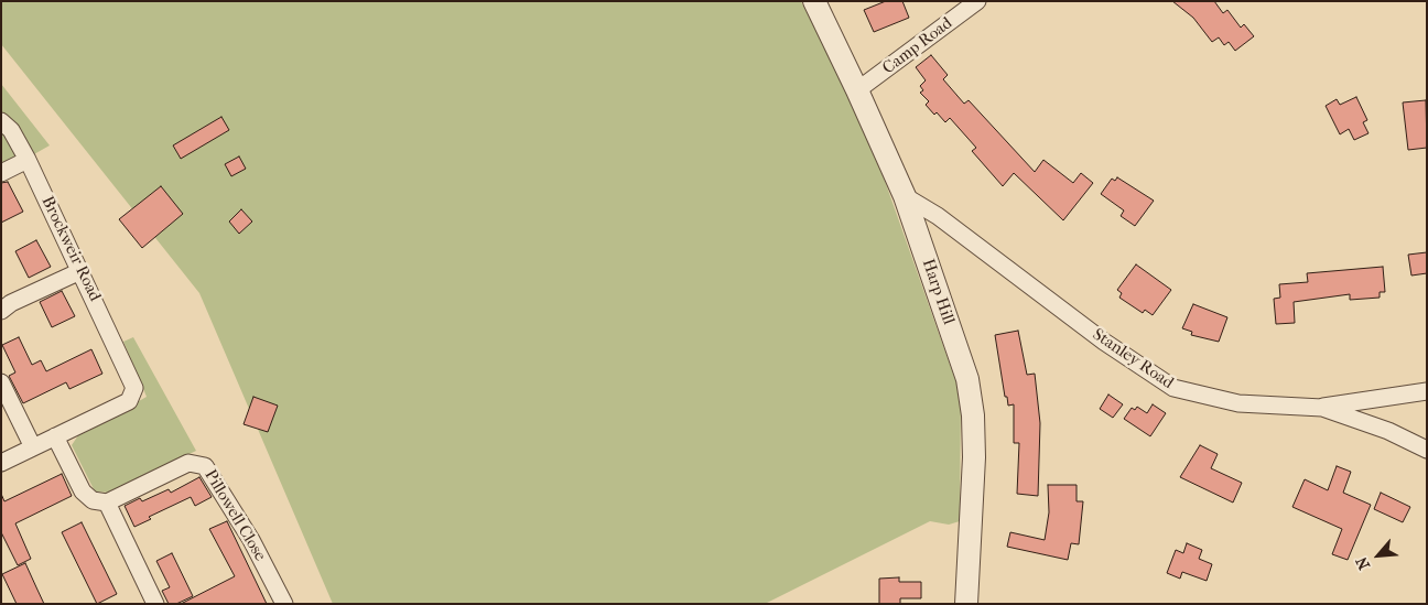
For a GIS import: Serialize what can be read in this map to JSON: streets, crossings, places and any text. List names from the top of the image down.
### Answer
{
  "streets": {
    "street": [
      "Camp Road",
      "Brockweir Road",
      "Harp Hill",
      "Stanley Road",
      "Pillowell Close"
    ]
  },
  "crossings": [
    ["Camp Road", "Harp Hill"],
    ["Harp Hill", "Stanley Road"]
  ],
  "north": "bottom left"
}
